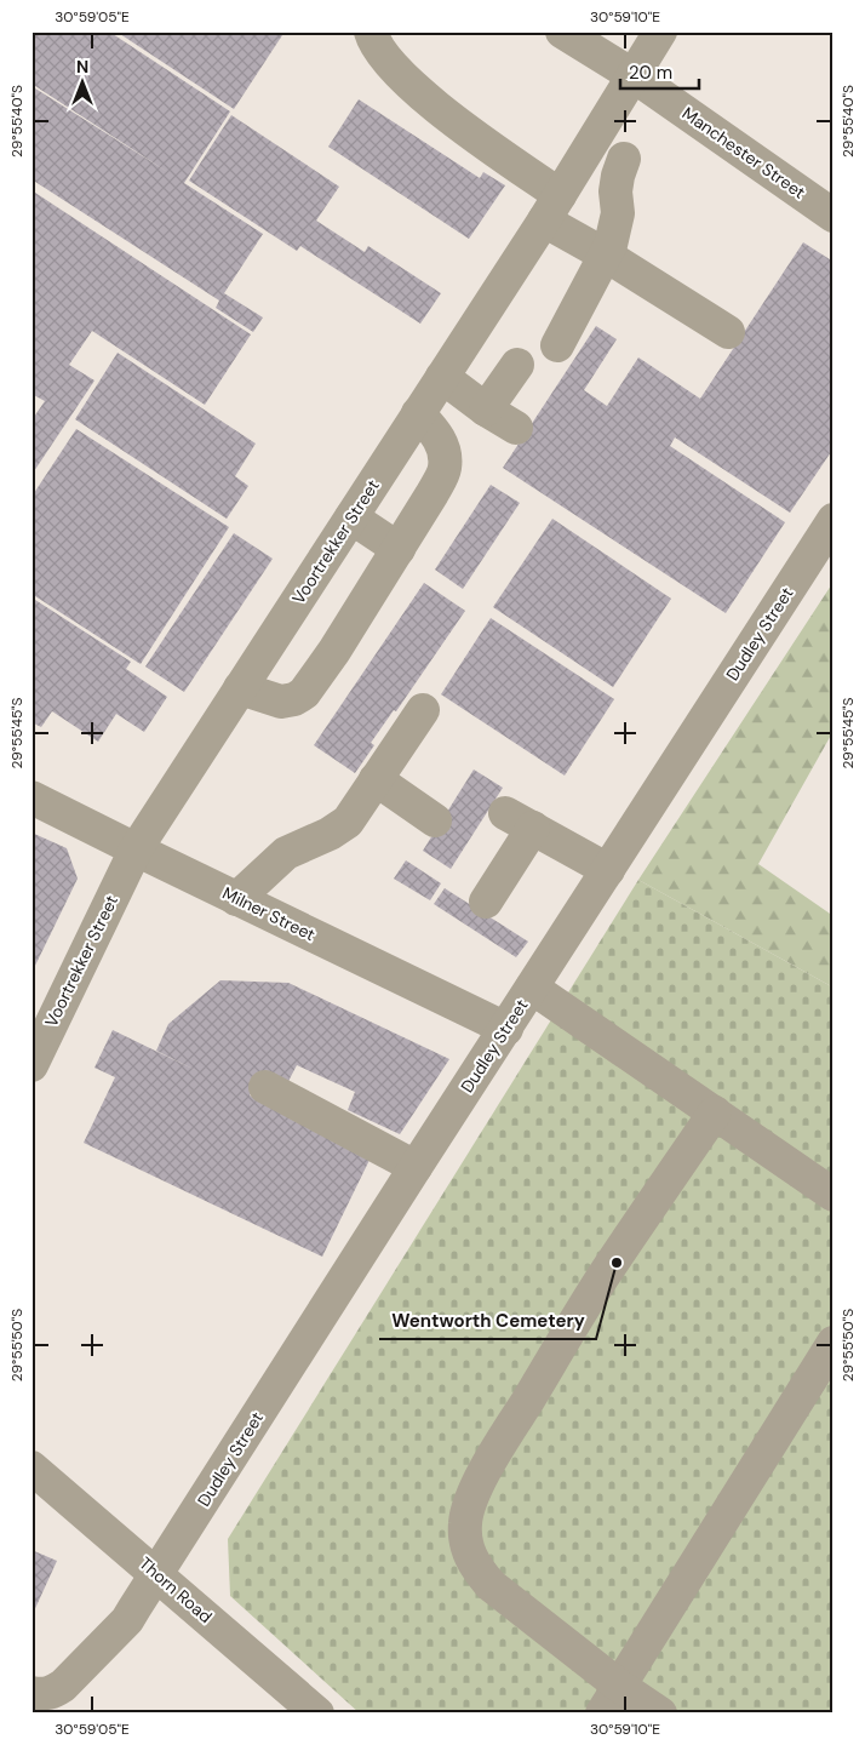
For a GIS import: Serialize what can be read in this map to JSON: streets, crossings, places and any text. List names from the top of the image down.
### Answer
{
  "streets": {
    "street": [
      "Manchester Street",
      "Voortrekker Street",
      "Dudley Street",
      "Milner Street",
      "Thorn Road"
    ]
  },
  "crossings": [
    ["Manchester Street", "Voortrekker Street"],
    ["Voortrekker Street", "Milner Street"],
    ["Dudley Street", "Milner Street"],
    ["Dudley Street", "Thorn Road"]
  ],
  "places": ["Wentworth Cemetery"],
  "scale_bar": "20 m",
  "north": "top",
  "coordinates": [
    "30°59'05\"E",
    "30°59'10\"E",
    "29°55'40\"S",
    "29°55'45\"S",
    "29°55'50\"S"
  ]
}
